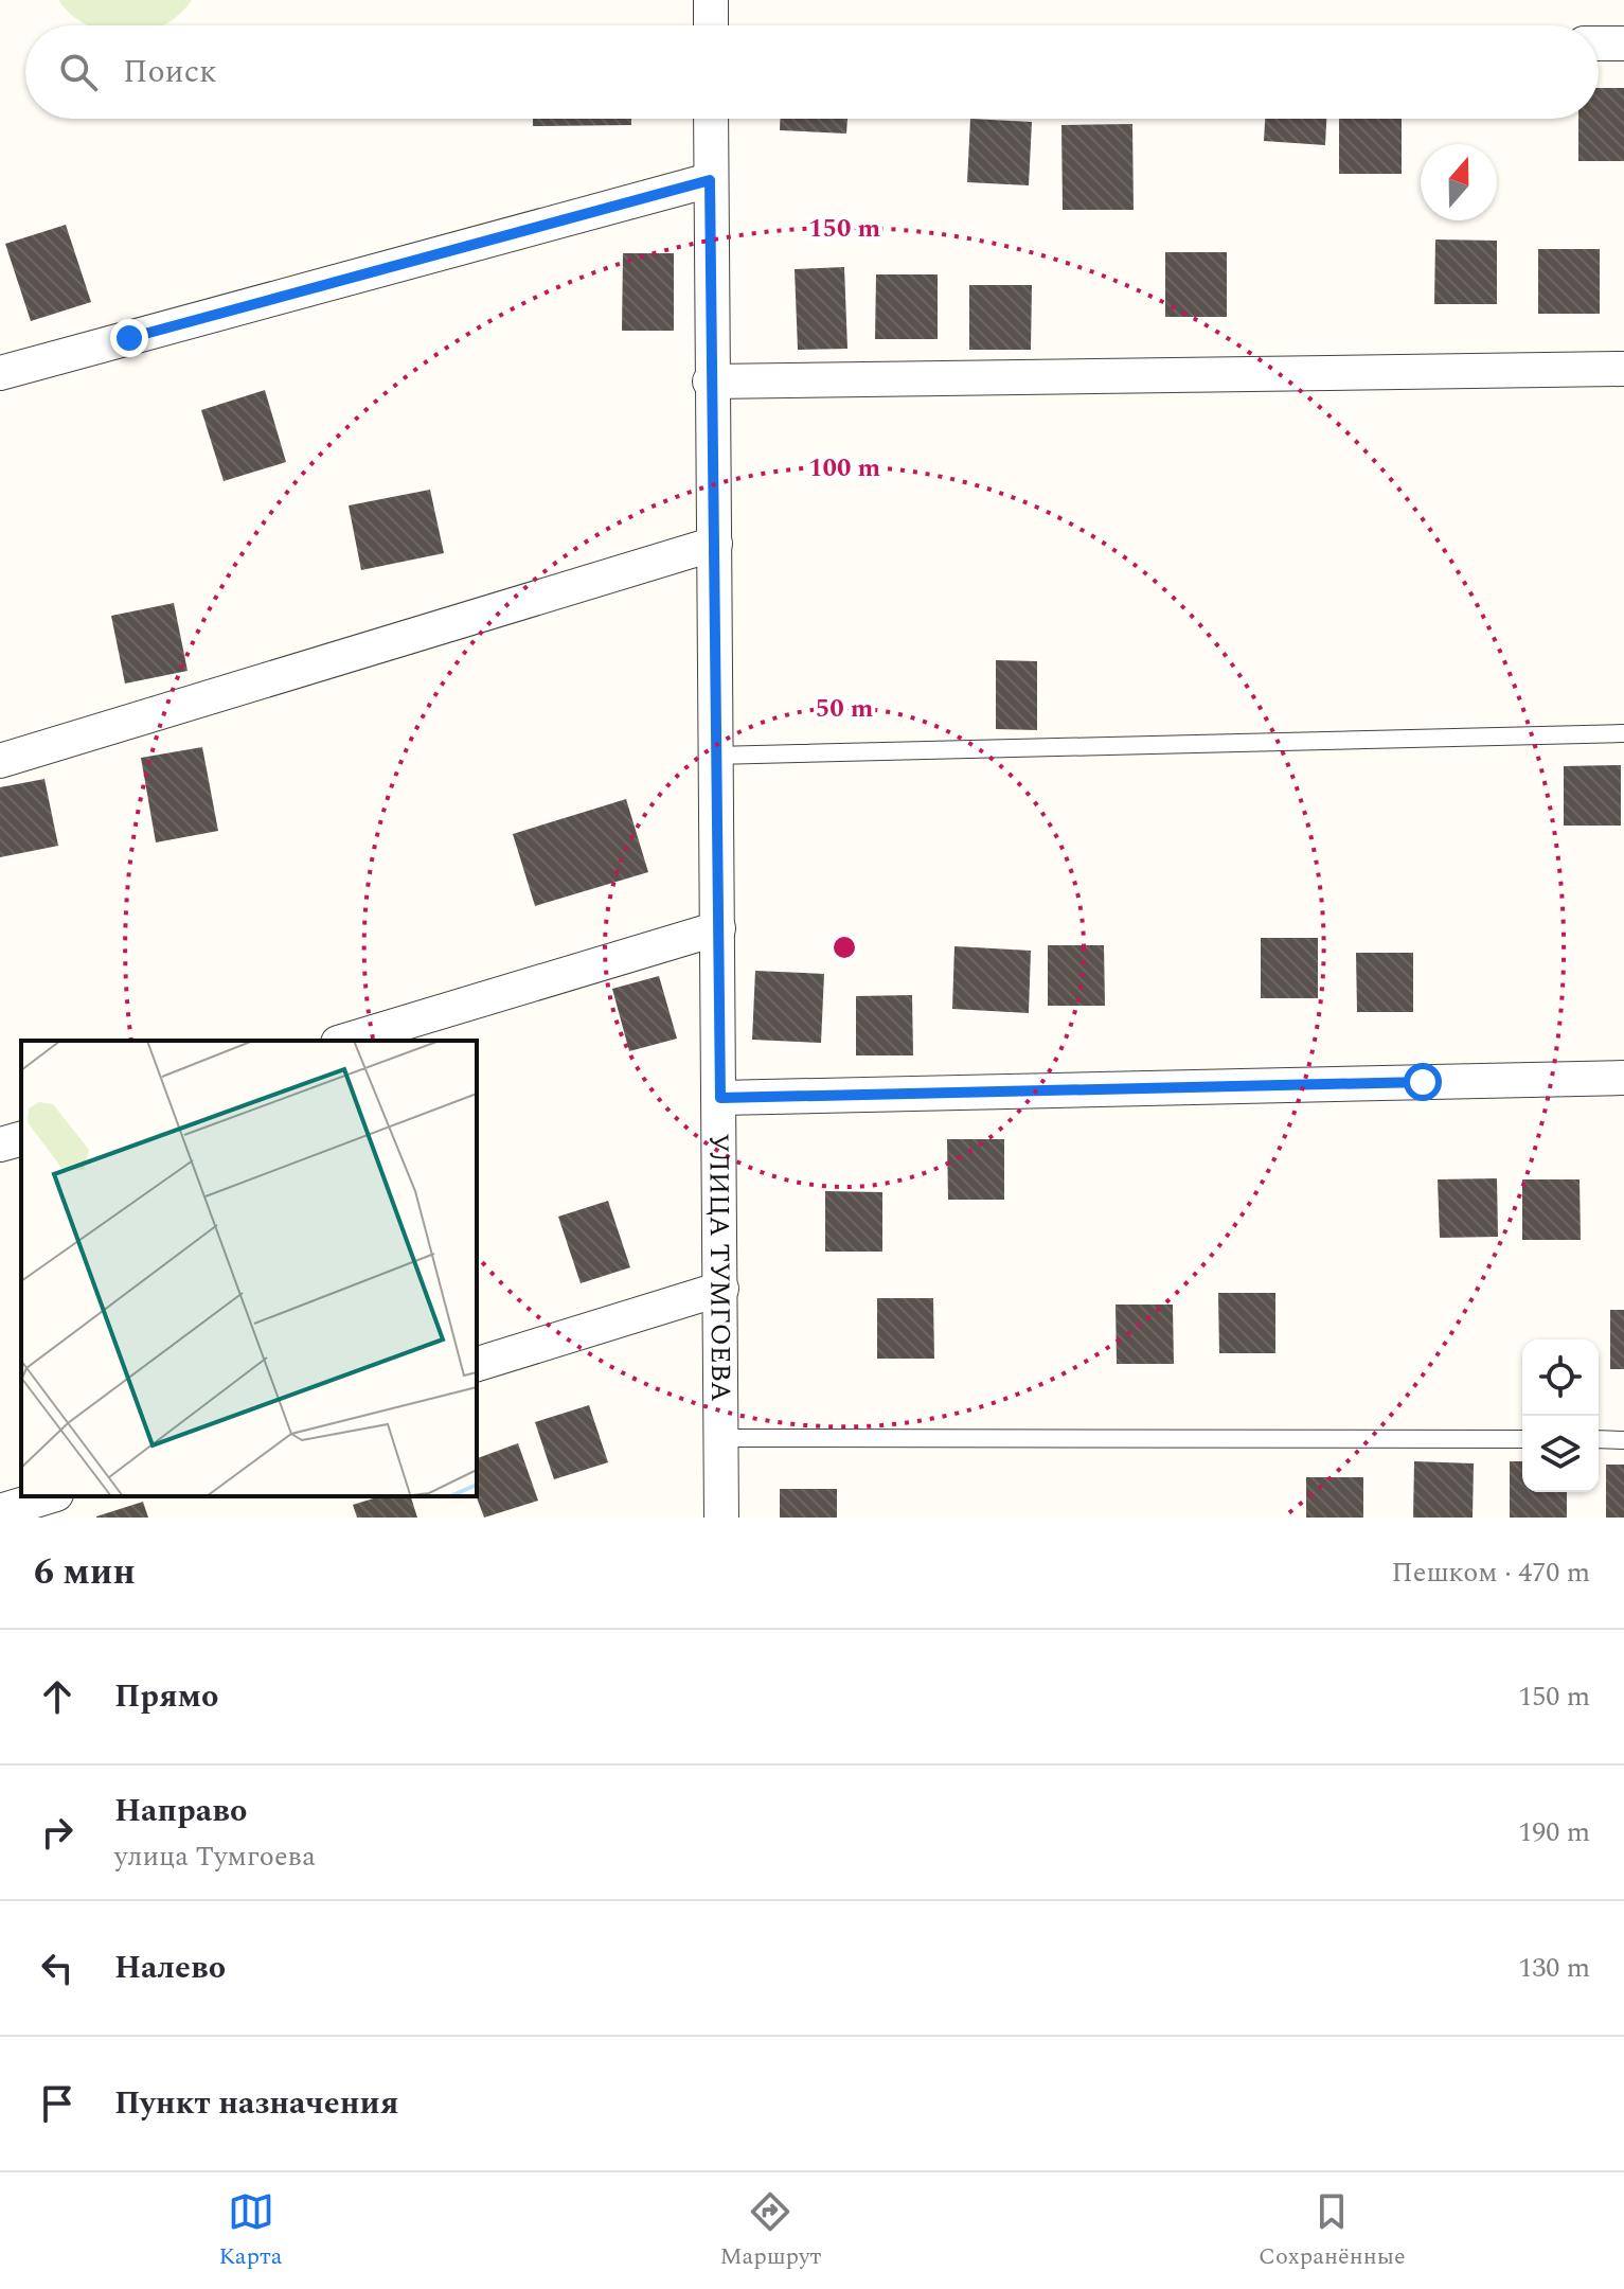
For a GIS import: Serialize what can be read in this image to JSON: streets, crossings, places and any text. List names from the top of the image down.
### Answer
{
  "streets": {
    "street": ["УЛИЦА ТУМГОЕВА"]
  },
  "north": "top",
  "page": {
    "search": "Поиск",
    "heading": ["6 мин", "Пешком · 470 m"],
    "list": [
      ["Прямо", "150 m"],
      ["Направо", "улица Тумгоева", "190 m"],
      ["Налево", "130 m"],
      "Пункт назначения"
    ],
    "nav": ["Карта", "Маршрут", "Сохранённые"]
  },
  "rings": ["150 m", "100 m", "50 m"]
}
